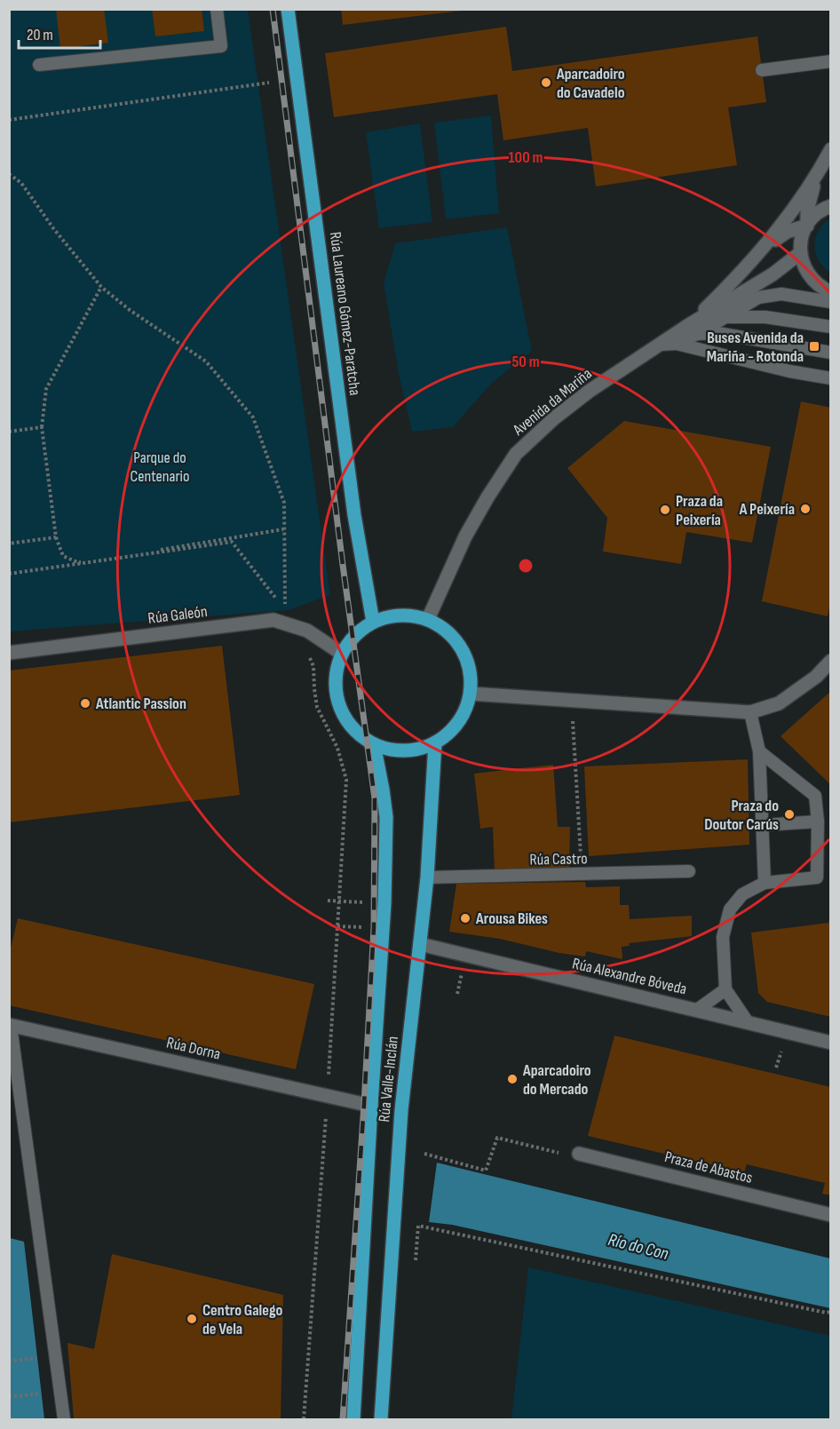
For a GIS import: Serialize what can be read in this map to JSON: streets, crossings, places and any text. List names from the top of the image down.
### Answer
{
  "streets": {
    "main road": ["Rúa Laureano Gómez-Paratcha", "Rúa Valle-Inclán"],
    "street": [
      "Avenida da Mariña",
      "Rúa Galeón",
      "Rúa Alexandre Bóveda",
      "Rúa Dorna",
      "Praza de Abastos"
    ],
    "lane": ["Rúa Castro"]
  },
  "crossings": [
    ["Rúa Laureano Gómez-Paratcha", "Avenida da Mariña"],
    ["Rúa Laureano Gómez-Paratcha", "Rúa Galeón"],
    ["Rúa Laureano Gómez-Paratcha", "Rúa Valle-Inclán"],
    ["Avenida da Mariña", "Rúa Galeón"],
    ["Avenida da Mariña", "Rúa Valle-Inclán"],
    ["Rúa Galeón", "Rúa Valle-Inclán"],
    ["Rúa Castro", "Rúa Valle-Inclán"],
    ["Rúa Alexandre Bóveda", "Rúa Valle-Inclán"],
    ["Rúa Dorna", "Rúa Valle-Inclán"]
  ],
  "water": ["Río do Con"],
  "parks": ["Parque do Centenario"],
  "places": {
    "other": [
      "Aparcadoiro do Cavadelo",
      "A Peixería",
      "Praza da Peixería",
      "Atlantic Passion",
      "Praza do Doutor Carús",
      "Arousa Bikes",
      "Aparcadoiro do Mercado",
      "Centro Galego de Vela"
    ],
    "transit": ["Buses Avenida da Mariña - Rotonda"]
  },
  "scale_bar": "20 m",
  "rings": ["100 m", "50 m"]
}
